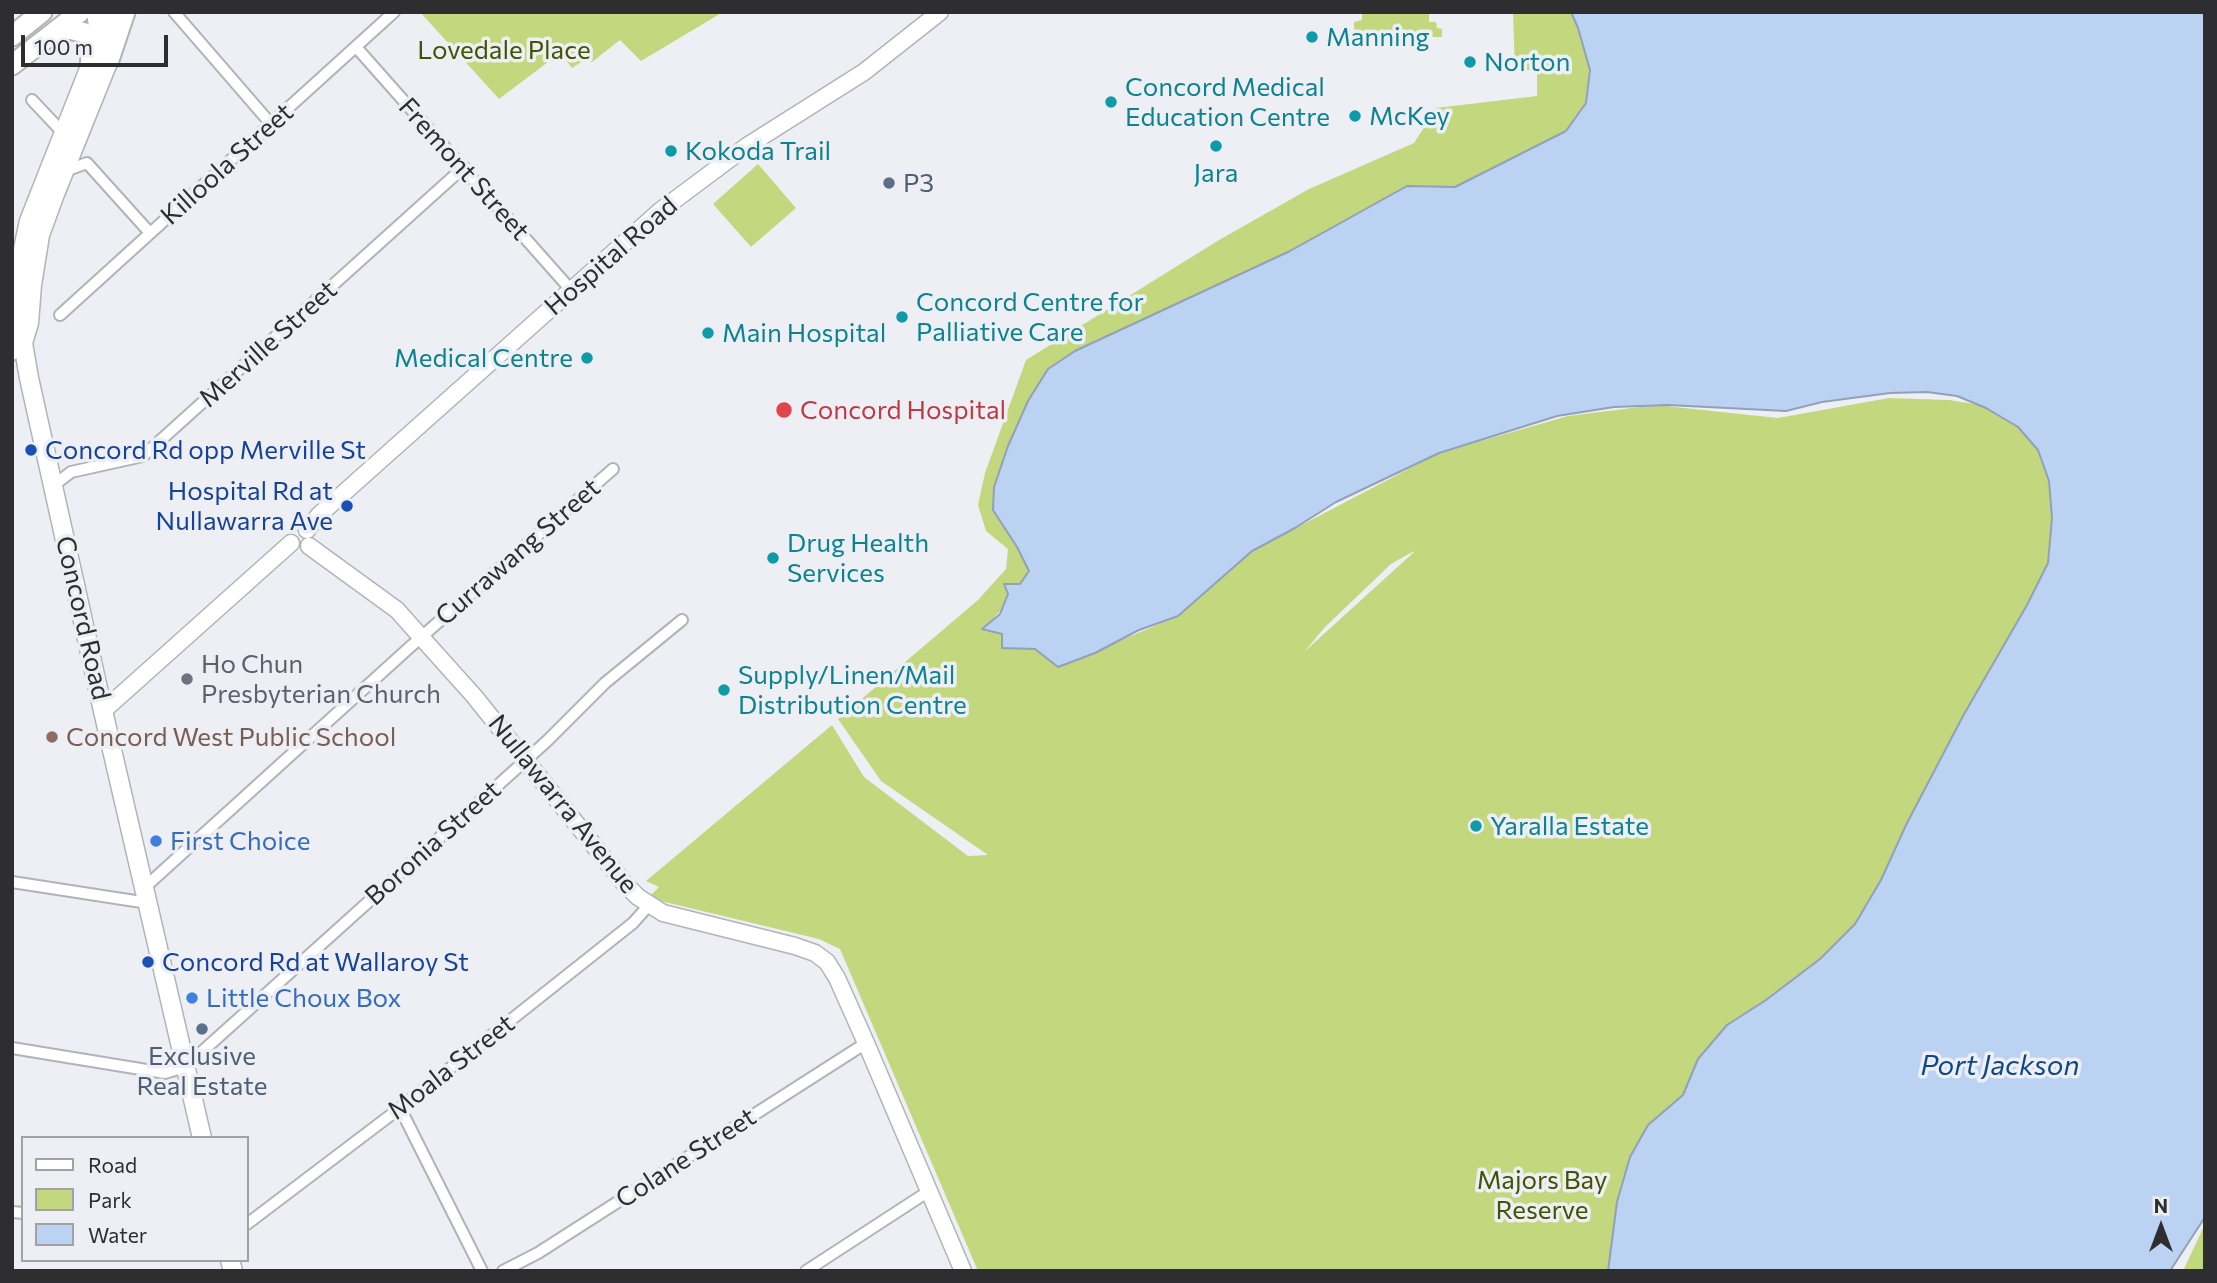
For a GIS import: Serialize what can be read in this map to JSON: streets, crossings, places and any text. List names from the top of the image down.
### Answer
{
  "streets": {
    "main road": ["Hospital Road", "Concord Road", "Nullawarra Avenue"],
    "street": [
      "Killoola Street",
      "Fremont Street",
      "Merville Street",
      "Currawang Street",
      "Boronia Street",
      "Moala Street",
      "Colane Street"
    ]
  },
  "crossings": [
    ["Killoola Street", "Fremont Street"],
    ["Fremont Street", "Hospital Road"],
    ["Fremont Street", "Merville Street"],
    ["Hospital Road", "Nullawarra Avenue"],
    ["Merville Street", "Concord Road"],
    ["Currawang Street", "Concord Road"],
    ["Currawang Street", "Nullawarra Avenue"],
    ["Concord Road", "Boronia Street"],
    ["Nullawarra Avenue", "Boronia Street"],
    ["Nullawarra Avenue", "Moala Street"],
    ["Nullawarra Avenue", "Colane Street"]
  ],
  "water": ["Port Jackson"],
  "parks": ["Lovedale Place", "Majors Bay Reserve"],
  "places": [
    "Manning",
    "Norton",
    "Concord Medical Education Centre",
    "McKey",
    "Jara",
    "Kokoda Trail",
    "P3",
    "Concord Centre for Palliative Care",
    "Main Hospital",
    "Medical Centre",
    "Concord Hospital",
    "Concord Rd opp Merville St",
    "Hospital Rd at Nullawarra Ave",
    "Drug Health Services",
    "Ho Chun Presbyterian Church",
    "Supply/Linen/Mail Distribution Centre",
    "Concord West Public School",
    "Yaralla Estate",
    "First Choice",
    "Concord Rd at Wallaroy St",
    "Little Choux Box",
    "Exclusive Real Estate"
  ],
  "legend": ["Road", "Park", "Water"],
  "scale_bar": "100 m",
  "north": "top"
}
